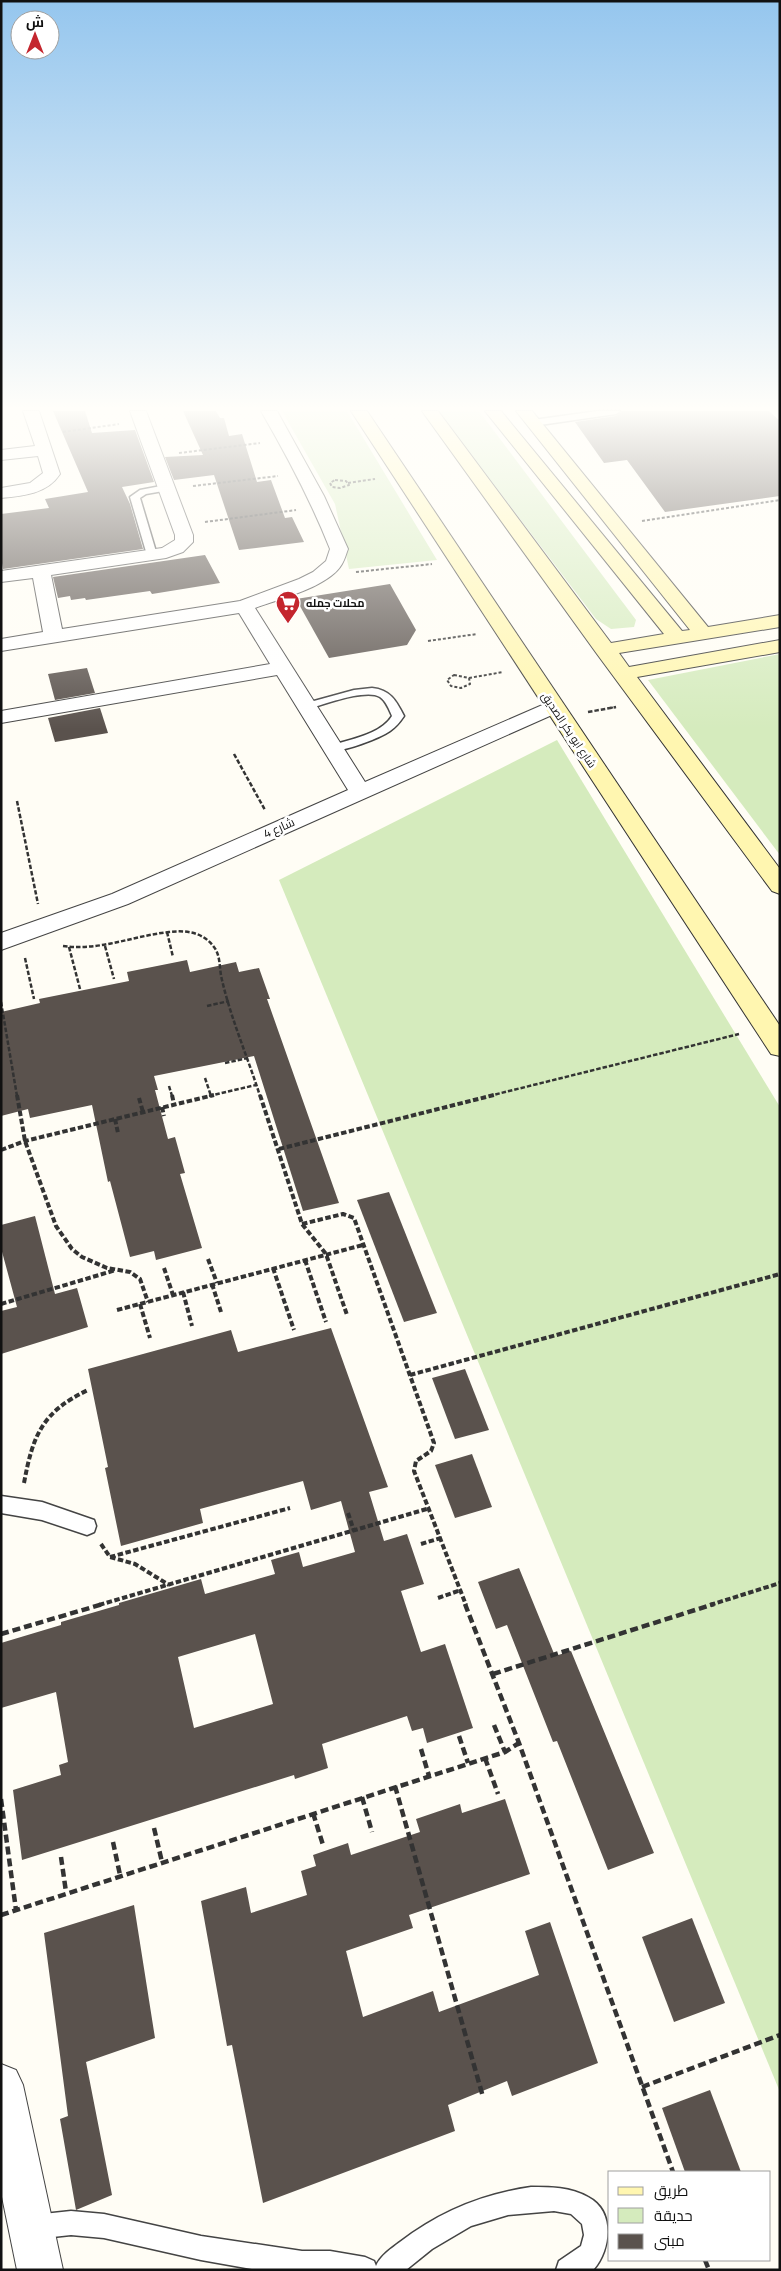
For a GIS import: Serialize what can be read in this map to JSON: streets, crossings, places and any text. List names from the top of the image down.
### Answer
{
  "streets": {
    "main road": ["شارع ابو بكر الصديق"],
    "street": ["شارع 4"]
  },
  "crossings": [
    ["شارع ابو بكر الصديق", "شارع 4"]
  ],
  "places": {
    "supermarket": ["محلات جمله"]
  },
  "legend": ["طريق", "حديقة", "مبنى"],
  "north": "top"
}
